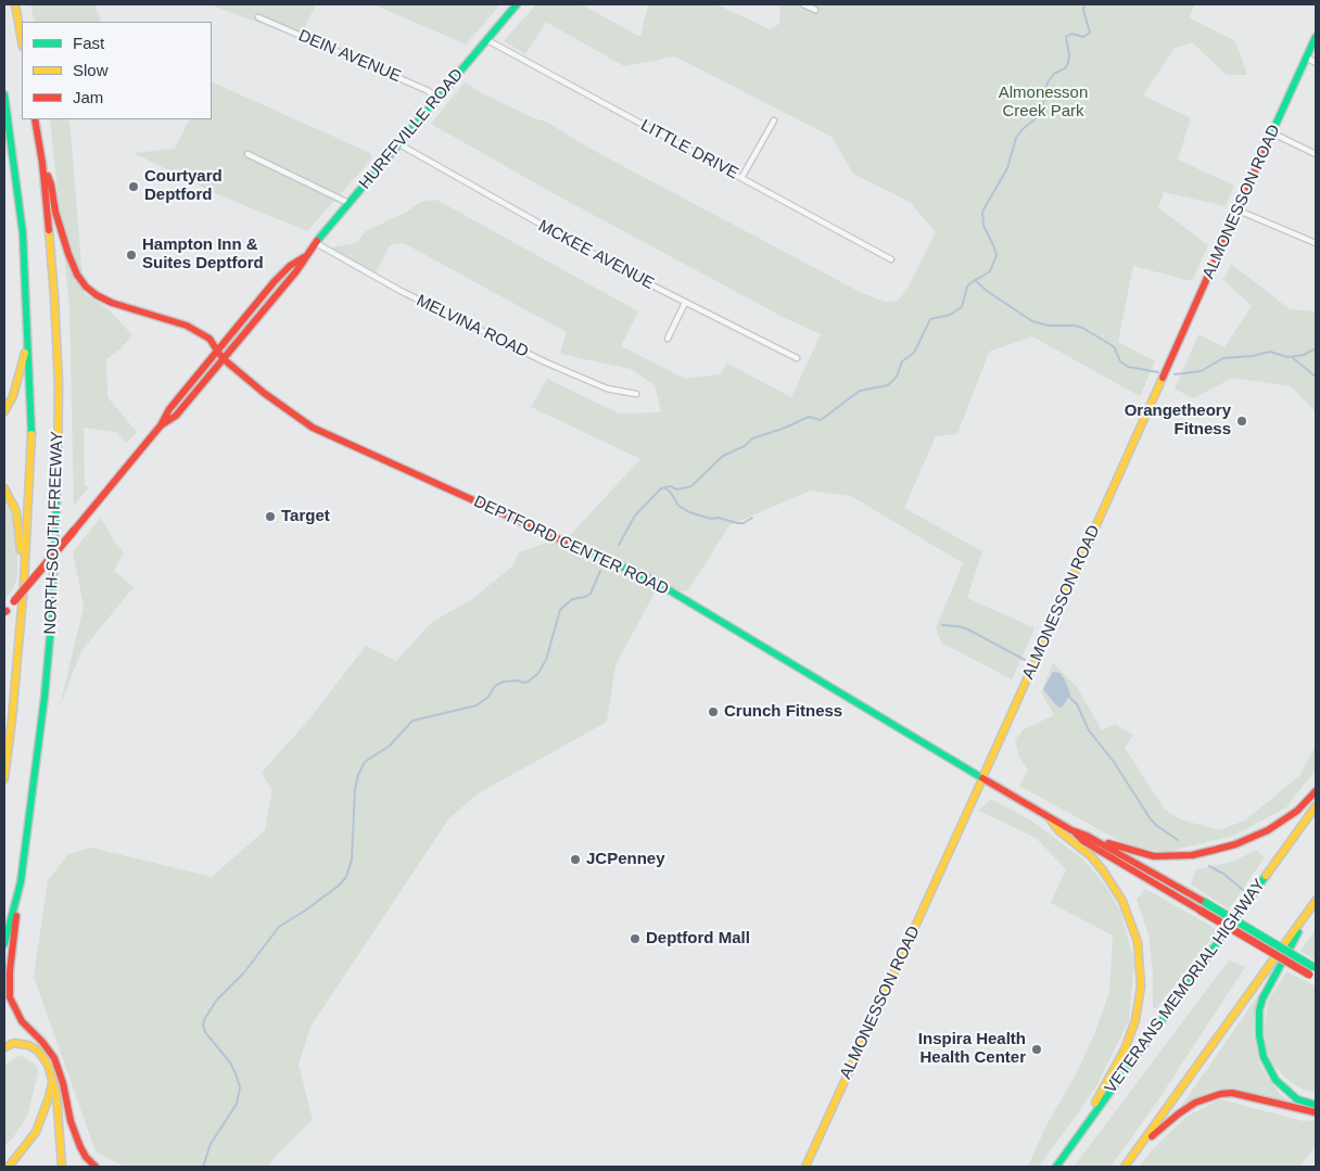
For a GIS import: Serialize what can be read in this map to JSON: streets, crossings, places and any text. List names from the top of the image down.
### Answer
{
  "streets": {
    "main road": [
      "HURFFVILLE ROAD",
      "ALMONESSON ROAD",
      "NORTH-SOUTH FREEWAY",
      "DEPTFORD CENTER ROAD",
      "VETERANS MEMORIAL HIGHWAY"
    ],
    "street": [
      "DEIN AVENUE",
      "LITTLE DRIVE",
      "MCKEE AVENUE",
      "MELVINA ROAD"
    ]
  },
  "crossings": [
    ["DEIN AVENUE", "HURFFVILLE ROAD"],
    ["HURFFVILLE ROAD", "LITTLE DRIVE"],
    ["HURFFVILLE ROAD", "MCKEE AVENUE"],
    ["HURFFVILLE ROAD", "MELVINA ROAD"],
    ["HURFFVILLE ROAD", "DEPTFORD CENTER ROAD"],
    ["ALMONESSON ROAD", "DEPTFORD CENTER ROAD"],
    ["NORTH-SOUTH FREEWAY", "DEPTFORD CENTER ROAD"]
  ],
  "parks": ["Almonesson Creek Park"],
  "places": [
    "Courtyard Deptford",
    "Hampton Inn & Suites Deptford",
    "Orangetheory Fitness",
    "Target",
    "Crunch Fitness",
    "JCPenney",
    "Deptford Mall",
    "Inspira Health Health Center"
  ],
  "legend": ["Fast", "Slow", "Jam"]
}
